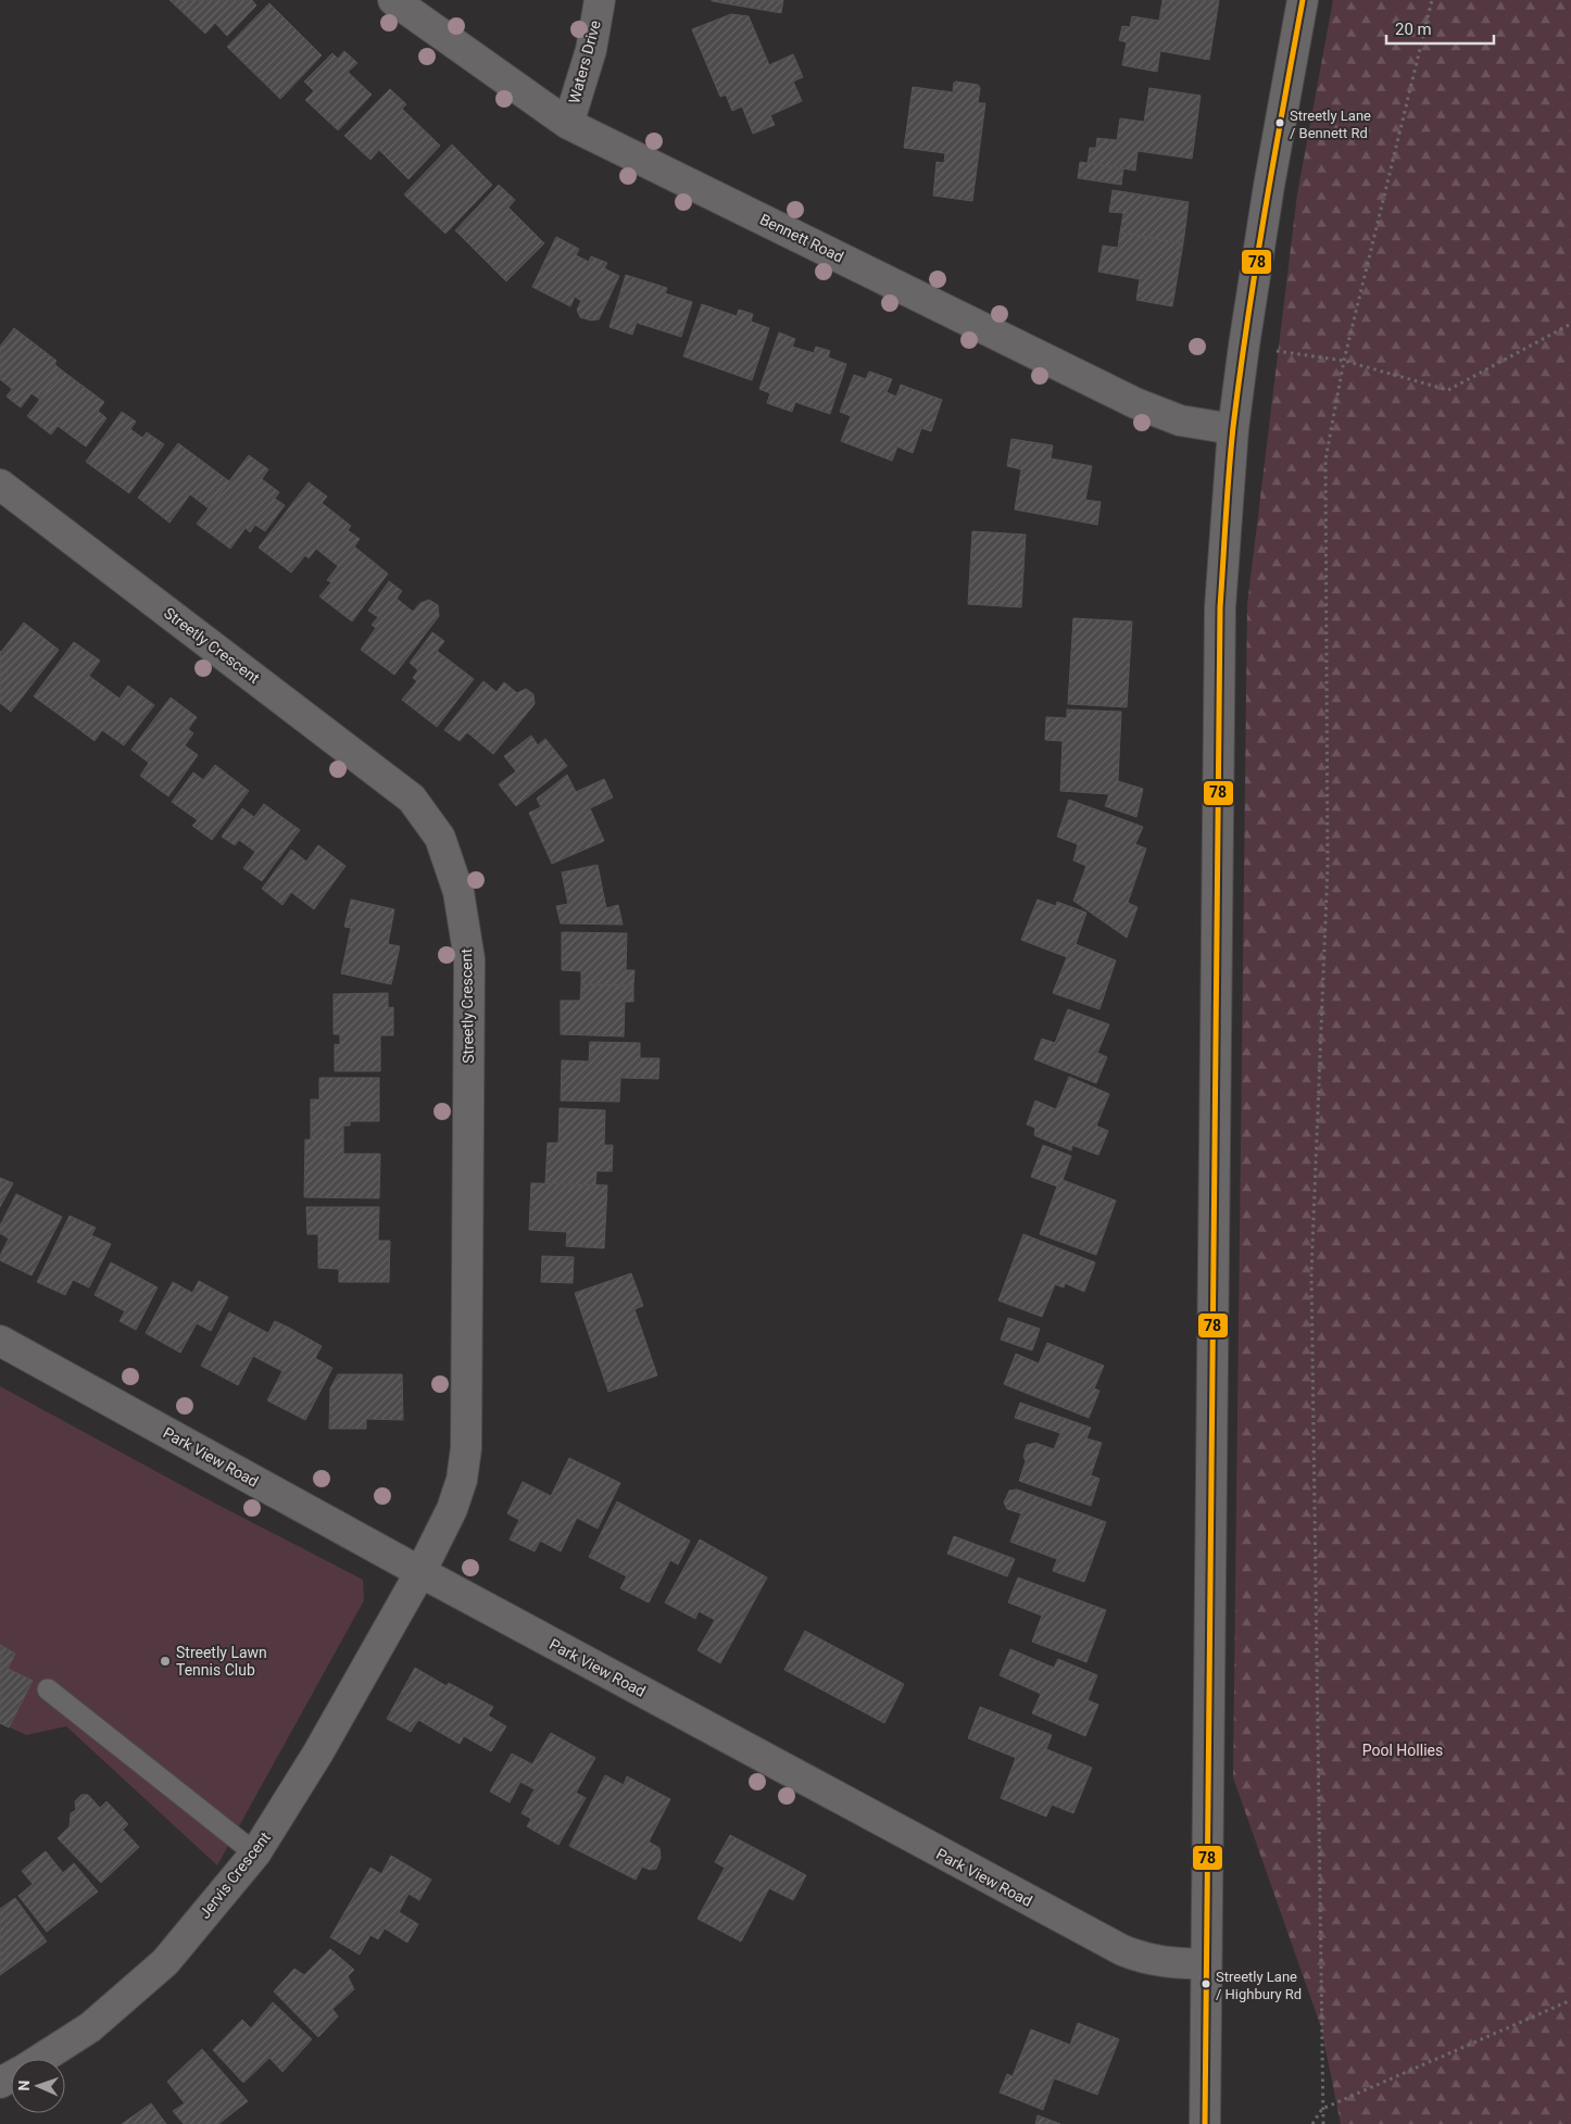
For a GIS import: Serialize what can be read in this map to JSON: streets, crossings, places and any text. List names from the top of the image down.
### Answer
{
  "streets": {
    "street": [
      "Waters Drive",
      "Bennett Road",
      "Streetly Crescent",
      "Park View Road",
      "Jervis Crescent"
    ]
  },
  "crossings": [
    ["Waters Drive", "Bennett Road"],
    ["Streetly Crescent", "Park View Road"],
    ["Streetly Crescent", "Jervis Crescent"],
    ["Park View Road", "Jervis Crescent"]
  ],
  "parks": ["Pool Hollies"],
  "places": ["Streetly Lane / Bennett Rd", "Streetly Lawn Tennis Club", "Streetly Lane / Highbury Rd"],
  "lines": ["transit line 78"],
  "scale_bar": "20 m",
  "north": "left"
}
